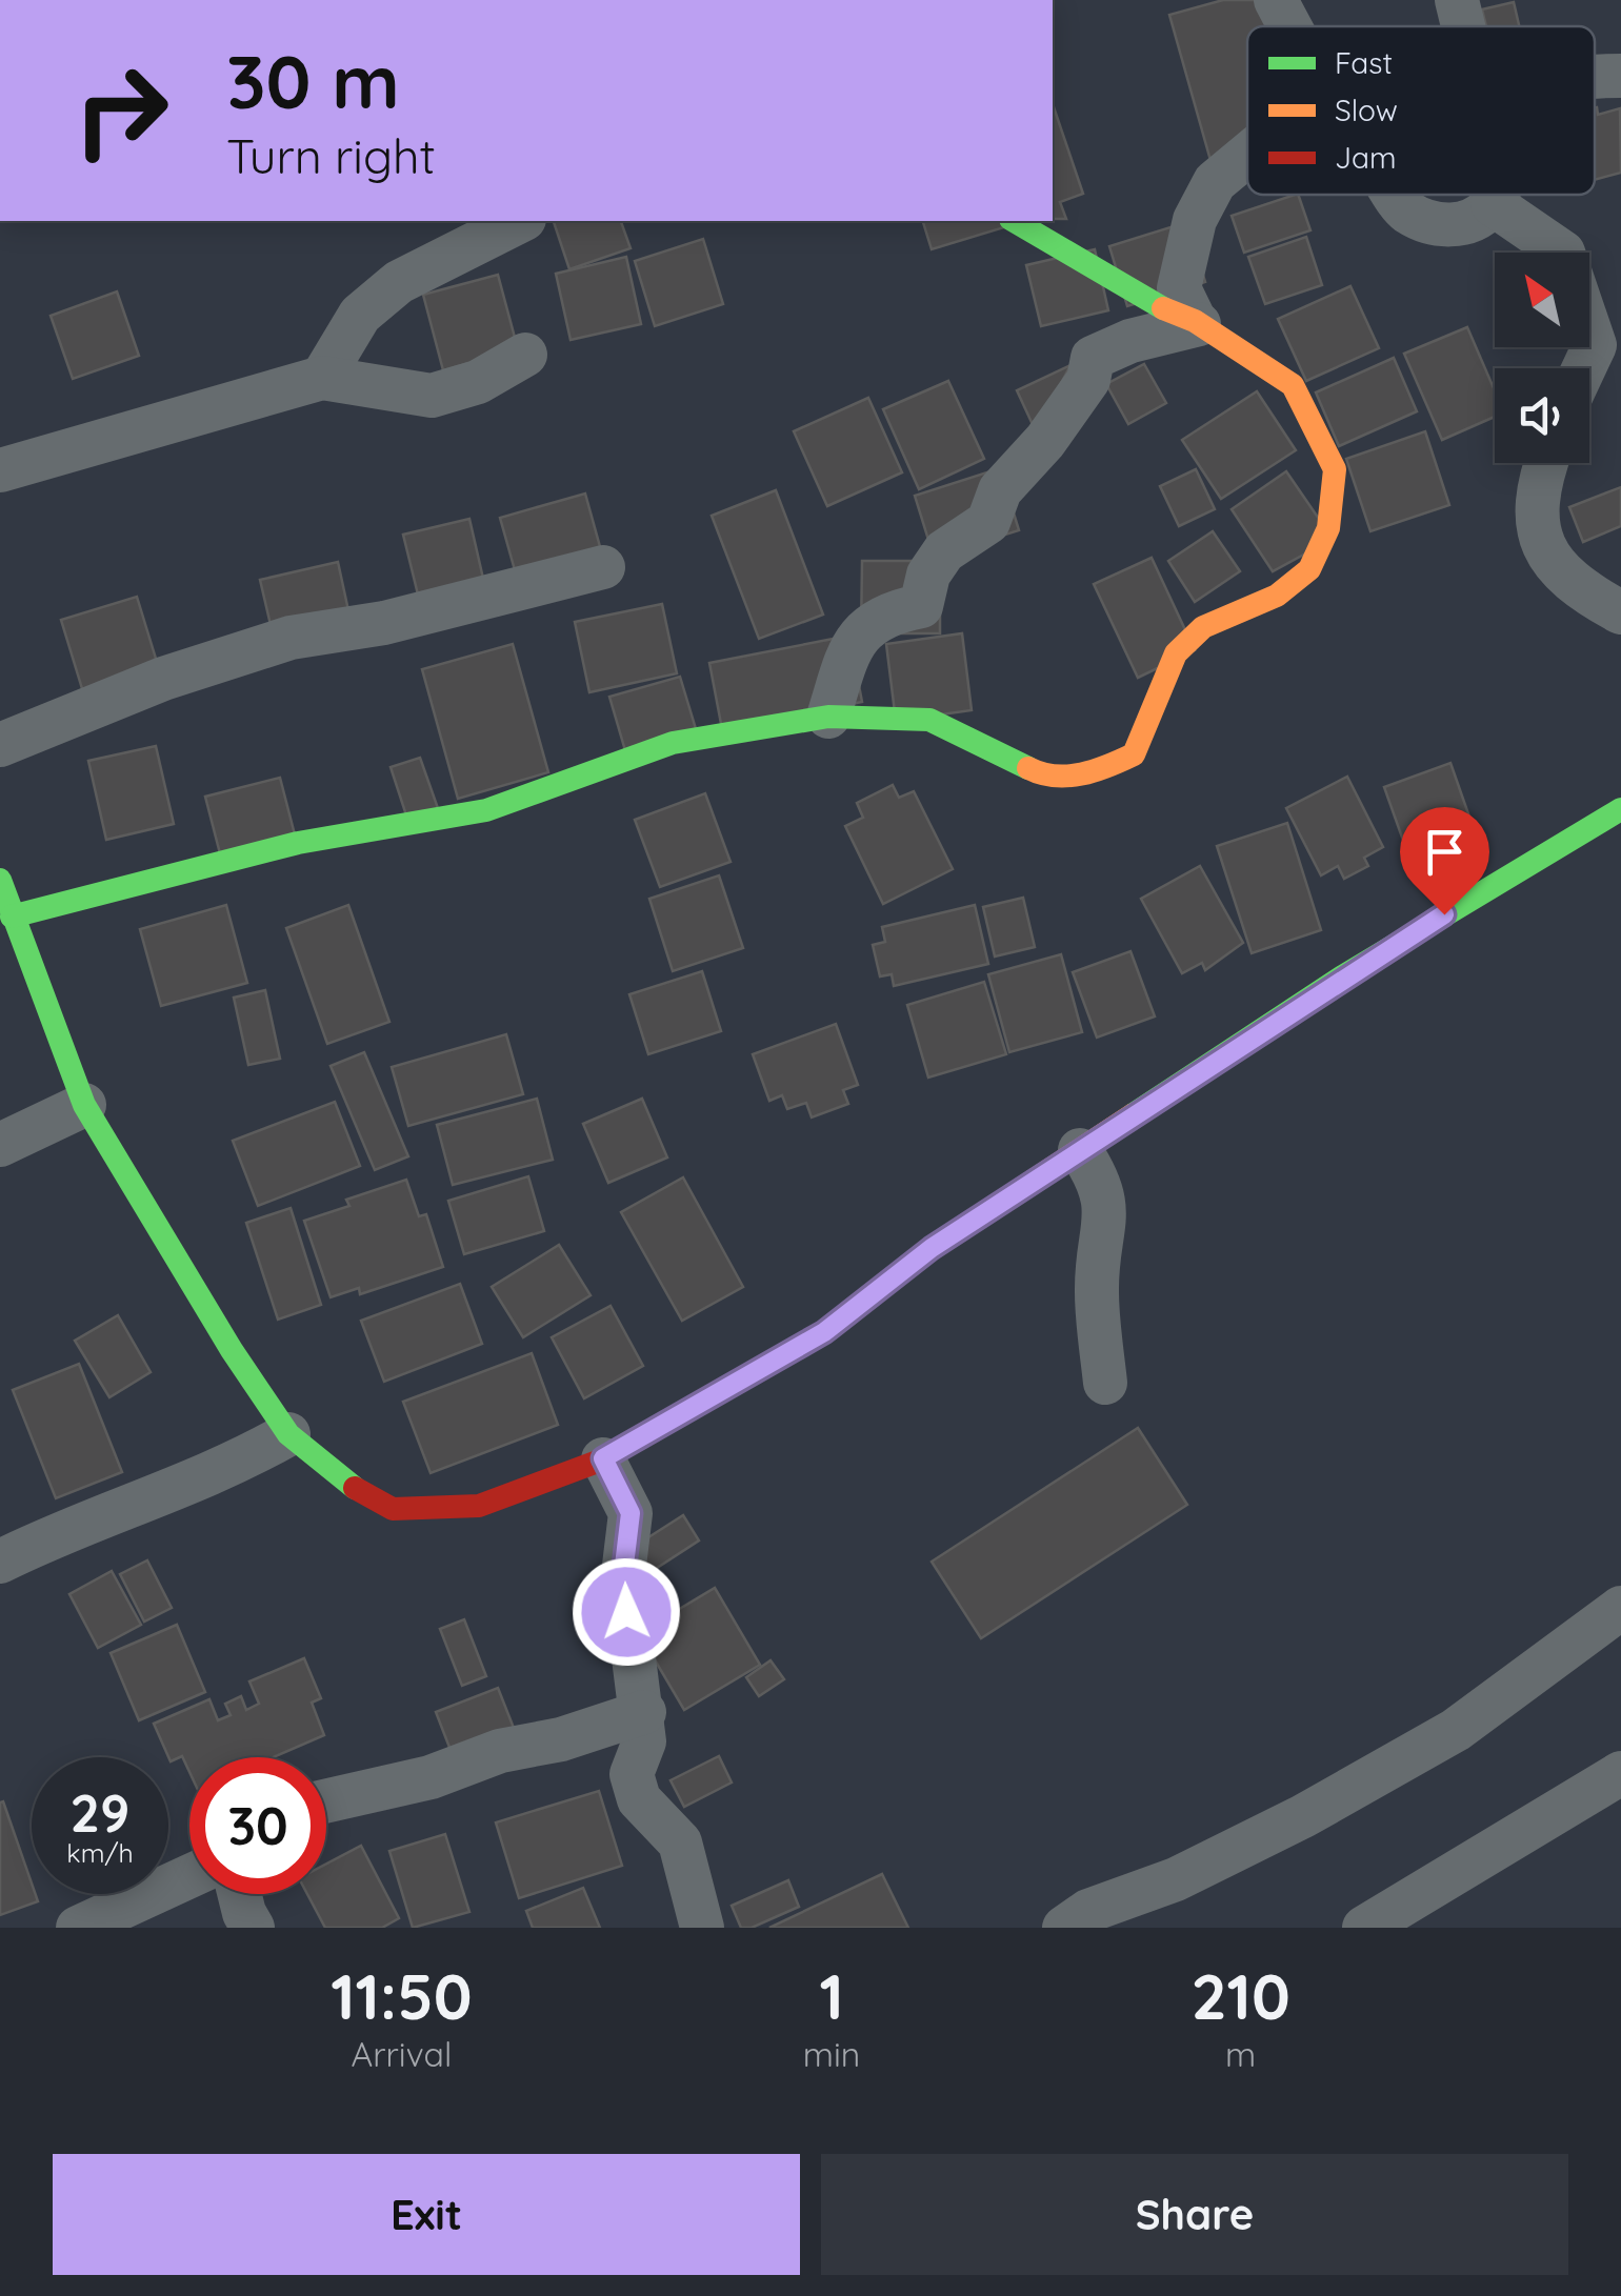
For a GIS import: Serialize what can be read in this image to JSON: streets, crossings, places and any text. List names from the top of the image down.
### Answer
{
  "legend": ["Fast", "Slow", "Jam"],
  "north": "top left",
  "page": {
    "turn": ["30 m", "Turn right"],
    "speed": "29 km/h",
    "limit": "30",
    "eta": [
      "11:50",
      "Arrival",
      "1",
      "min",
      "210",
      "m"
    ],
    "buttons": ["Exit", "Share"]
  }
}
